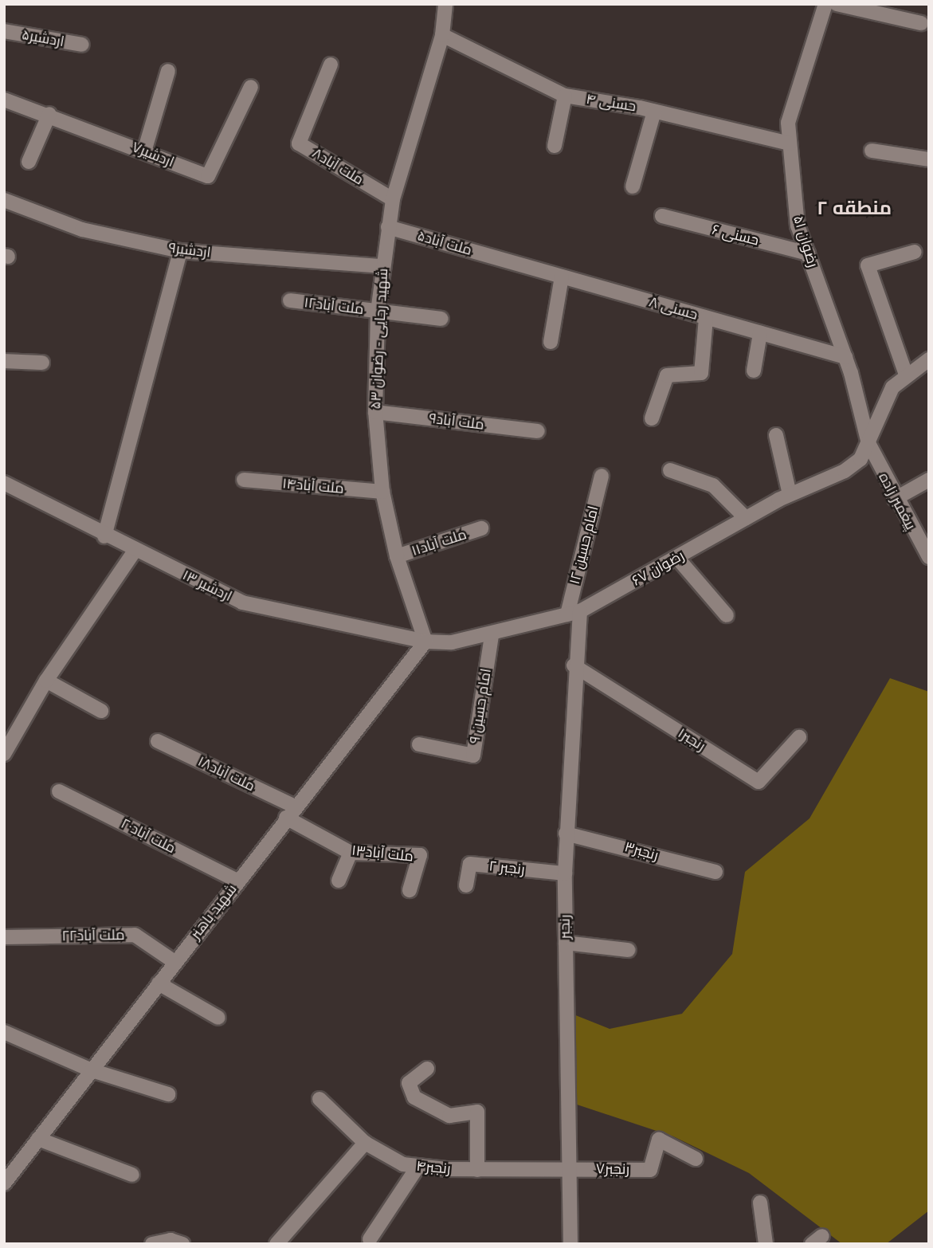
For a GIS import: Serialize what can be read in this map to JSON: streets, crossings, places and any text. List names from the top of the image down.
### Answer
{
  "streets": {
    "street": [
      "اردشیر۵",
      "حسنی ۴",
      "اردشیر۷",
      "ملت آباد۸",
      "حسنی ۶",
      "رضوان ۵۱",
      "ملت آباد۵",
      "اردشیر۹",
      "ملت آباد۱۲",
      "حسنی ۸",
      "شهید رجایی - رضوان ۵۳",
      "ملت آباد۹",
      "ملت آباد۱۴",
      "پیغمبر زاده",
      "ملت آباد۱۱",
      "امام حسین ۱۲",
      "رضوان ۶۷",
      "اردشیر ۱۳",
      "امام حسین ۹",
      "رنجبر۱",
      "ملت آباد۱۸",
      "ملت آباد۲۰",
      "رنجبر۳",
      "ملت آباد۱۳",
      "رنجبر ۲",
      "شهید باهنر",
      "رنجبر",
      "ملت آباد۲۲",
      "رنجبر۴",
      "رنجبر۷"
    ]
  },
  "crossings": [
    ["حسنی ۴", "رضوان ۵۱"],
    ["حسنی ۴", "شهید رجایی - رضوان ۵۳"],
    ["ملت آباد۸", "شهید رجایی - رضوان ۵۳"],
    ["حسنی ۶", "رضوان ۵۱"],
    ["رضوان ۵۱", "حسنی ۸"],
    ["رضوان ۵۱", "پیغمبر زاده"],
    ["رضوان ۵۱", "رضوان ۶۷"],
    ["ملت آباد۵", "حسنی ۸"],
    ["ملت آباد۵", "شهید رجایی - رضوان ۵۳"],
    ["اردشیر۹", "شهید رجایی - رضوان ۵۳"],
    ["ملت آباد۱۲", "شهید رجایی - رضوان ۵۳"],
    ["شهید رجایی - رضوان ۵۳", "ملت آباد۹"],
    ["شهید رجایی - رضوان ۵۳", "ملت آباد۱۴"],
    ["شهید رجایی - رضوان ۵۳", "ملت آباد۱۱"],
    ["شهید رجایی - رضوان ۵۳", "رضوان ۶۷"],
    ["شهید رجایی - رضوان ۵۳", "اردشیر ۱۳"],
    ["شهید رجایی - رضوان ۵۳", "شهید باهنر"],
    ["پیغمبر زاده", "رضوان ۶۷"],
    ["امام حسین ۱۲", "رضوان ۶۷"],
    ["امام حسین ۱۲", "رنجبر"],
    ["رضوان ۶۷", "اردشیر ۱۳"],
    ["رضوان ۶۷", "امام حسین ۹"],
    ["رضوان ۶۷", "شهید باهنر"],
    ["رضوان ۶۷", "رنجبر"],
    ["اردشیر ۱۳", "شهید باهنر"],
    ["رنجبر۱", "رنجبر"],
    ["ملت آباد۱۸", "ملت آباد۱۳"],
    ["ملت آباد۱۸", "شهید باهنر"],
    ["ملت آباد۲۰", "شهید باهنر"],
    ["رنجبر۳", "رنجبر"],
    ["ملت آباد۱۳", "شهید باهنر"],
    ["رنجبر ۲", "رنجبر"],
    ["شهید باهنر", "ملت آباد۲۲"],
    ["رنجبر", "رنجبر۴"],
    ["رنجبر", "رنجبر۷"],
    ["رنجبر۴", "رنجبر۷"]
  ],
  "districts": ["منطقه ۲"]
}
